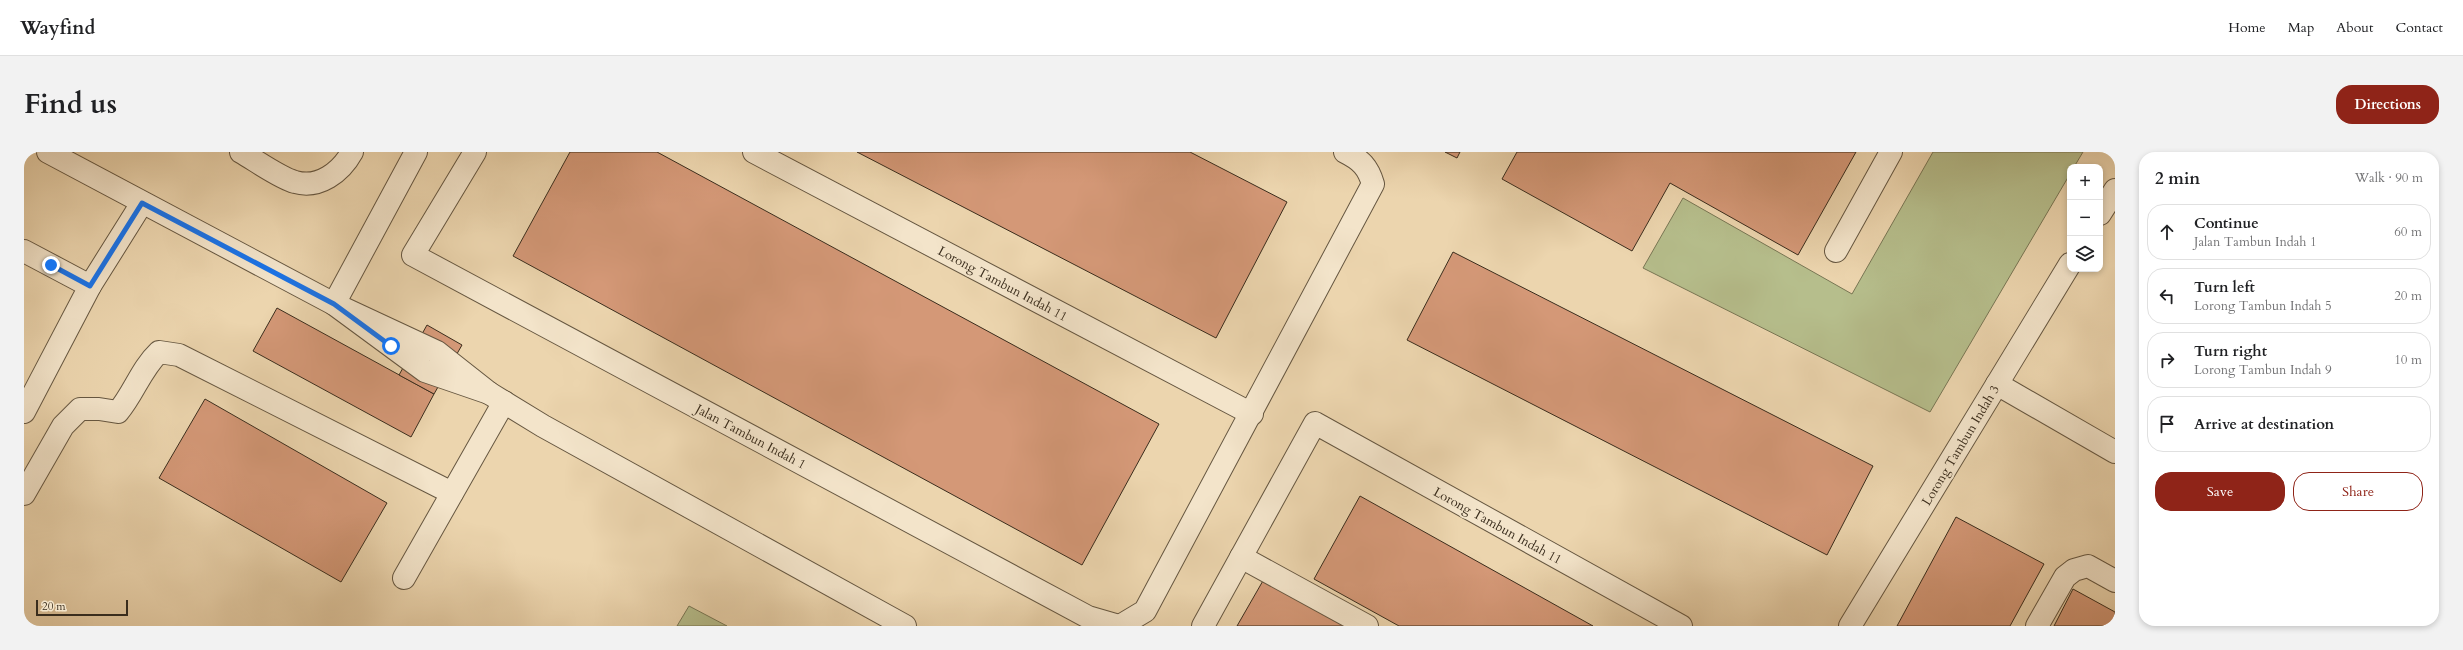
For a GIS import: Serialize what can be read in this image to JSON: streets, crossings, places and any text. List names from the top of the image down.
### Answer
{
  "streets": {
    "street": ["Lorong Tambun Indah 11", "Jalan Tambun Indah 1", "Lorong Tambun Indah 3"]
  },
  "scale_bar": "20 m",
  "page": {
    "header": "Wayfind",
    "nav": [
      "Home",
      "Map",
      "About",
      "Contact"
    ],
    "title": "Find us",
    "buttons": [
      "Directions",
      ["Save", "Share"]
    ],
    "heading": ["2 min", "Walk · 90 m"],
    "map_buttons": ["+", "−"],
    "list": [
      ["Continue", "Jalan Tambun Indah 1", "60 m"],
      ["Turn left", "Lorong Tambun Indah 5", "20 m"],
      ["Turn right", "Lorong Tambun Indah 9", "10 m"],
      "Arrive at destination"
    ],
    "scale": "20 m"
  }
}
